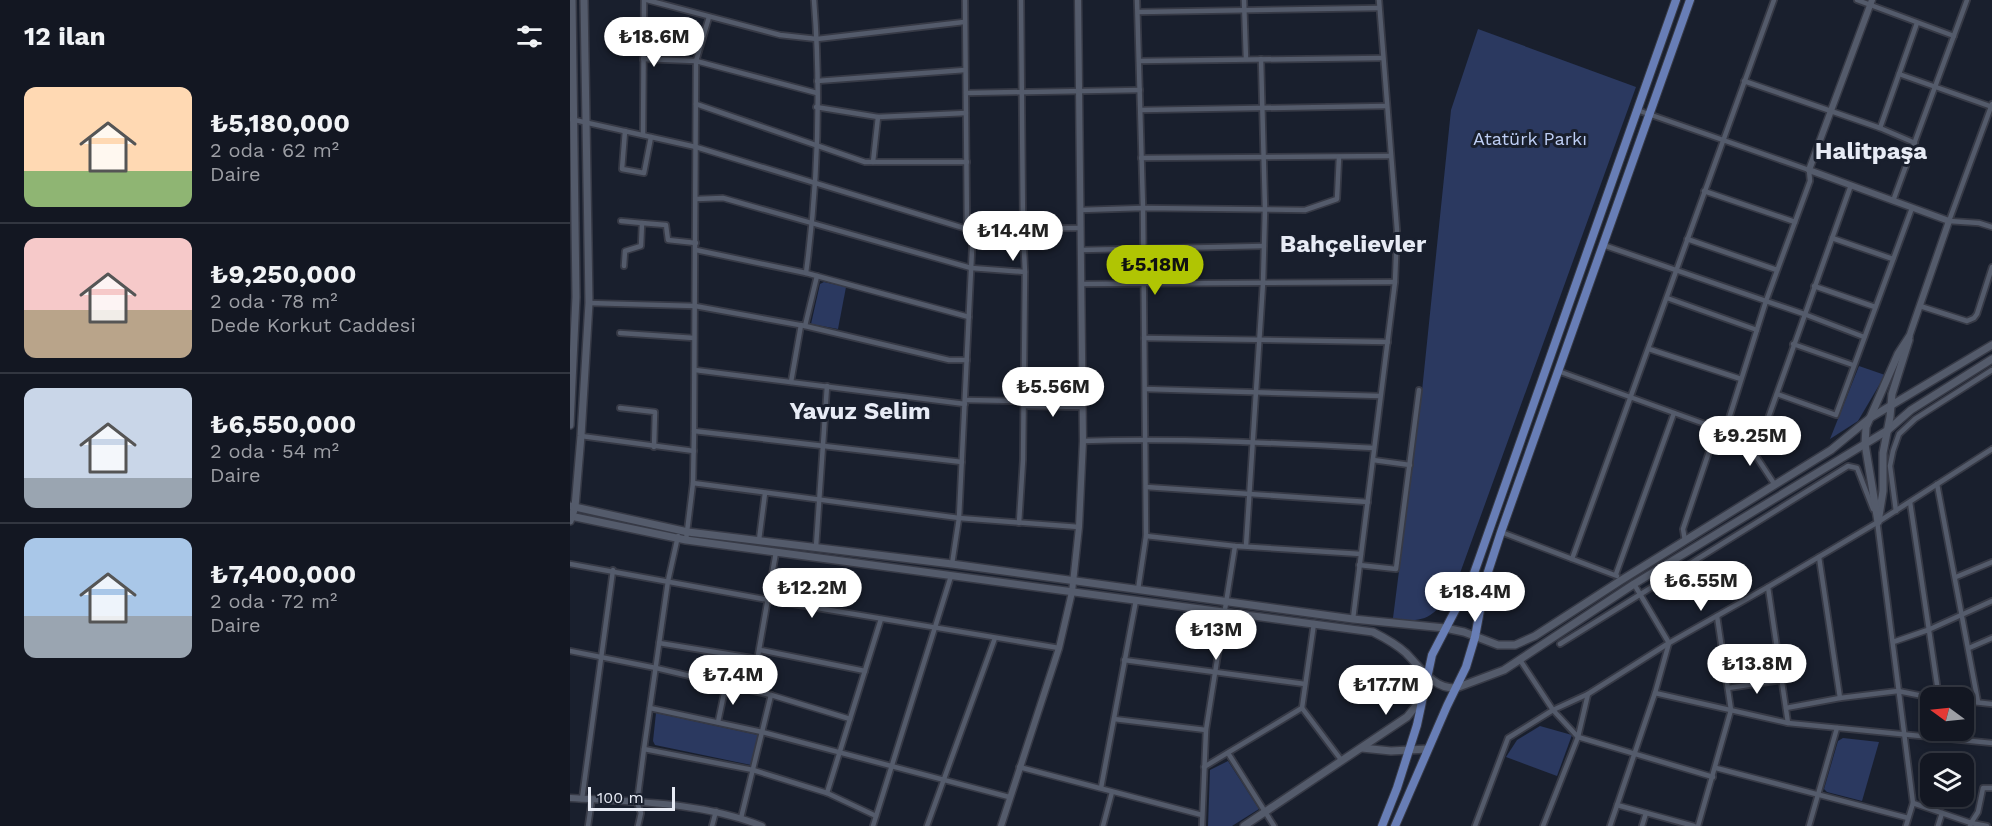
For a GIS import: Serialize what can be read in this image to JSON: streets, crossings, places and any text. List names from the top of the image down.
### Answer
{
  "districts": ["Halitpaşa", "Bahçelievler", "Yavuz Selim"],
  "parks": ["Atatürk Parkı"],
  "scale_bar": "100 m",
  "north": "left",
  "page": {
    "heading": "12 ilan",
    "price": [
      "₺18.6M",
      "₺14.4M",
      "₺5.18M",
      "₺5.56M",
      "₺9.25M",
      "₺6.55M",
      "₺12.2M",
      "₺18.4M",
      "₺13M",
      "₺13.8M",
      "₺7.4M",
      "₺17.7M"
    ],
    "list": [
      {
        "name": "₺5,180,000",
        "note": "2 oda · 62 m² · Daire"
      },
      {
        "name": "₺9,250,000",
        "note": "2 oda · 78 m² · Dede Korkut Caddesi"
      },
      {
        "name": "₺6,550,000",
        "note": "2 oda · 54 m² · Daire"
      },
      {
        "name": "₺7,400,000",
        "note": "2 oda · 72 m² · Daire"
      }
    ],
    "scale": "100 m"
  }
}
